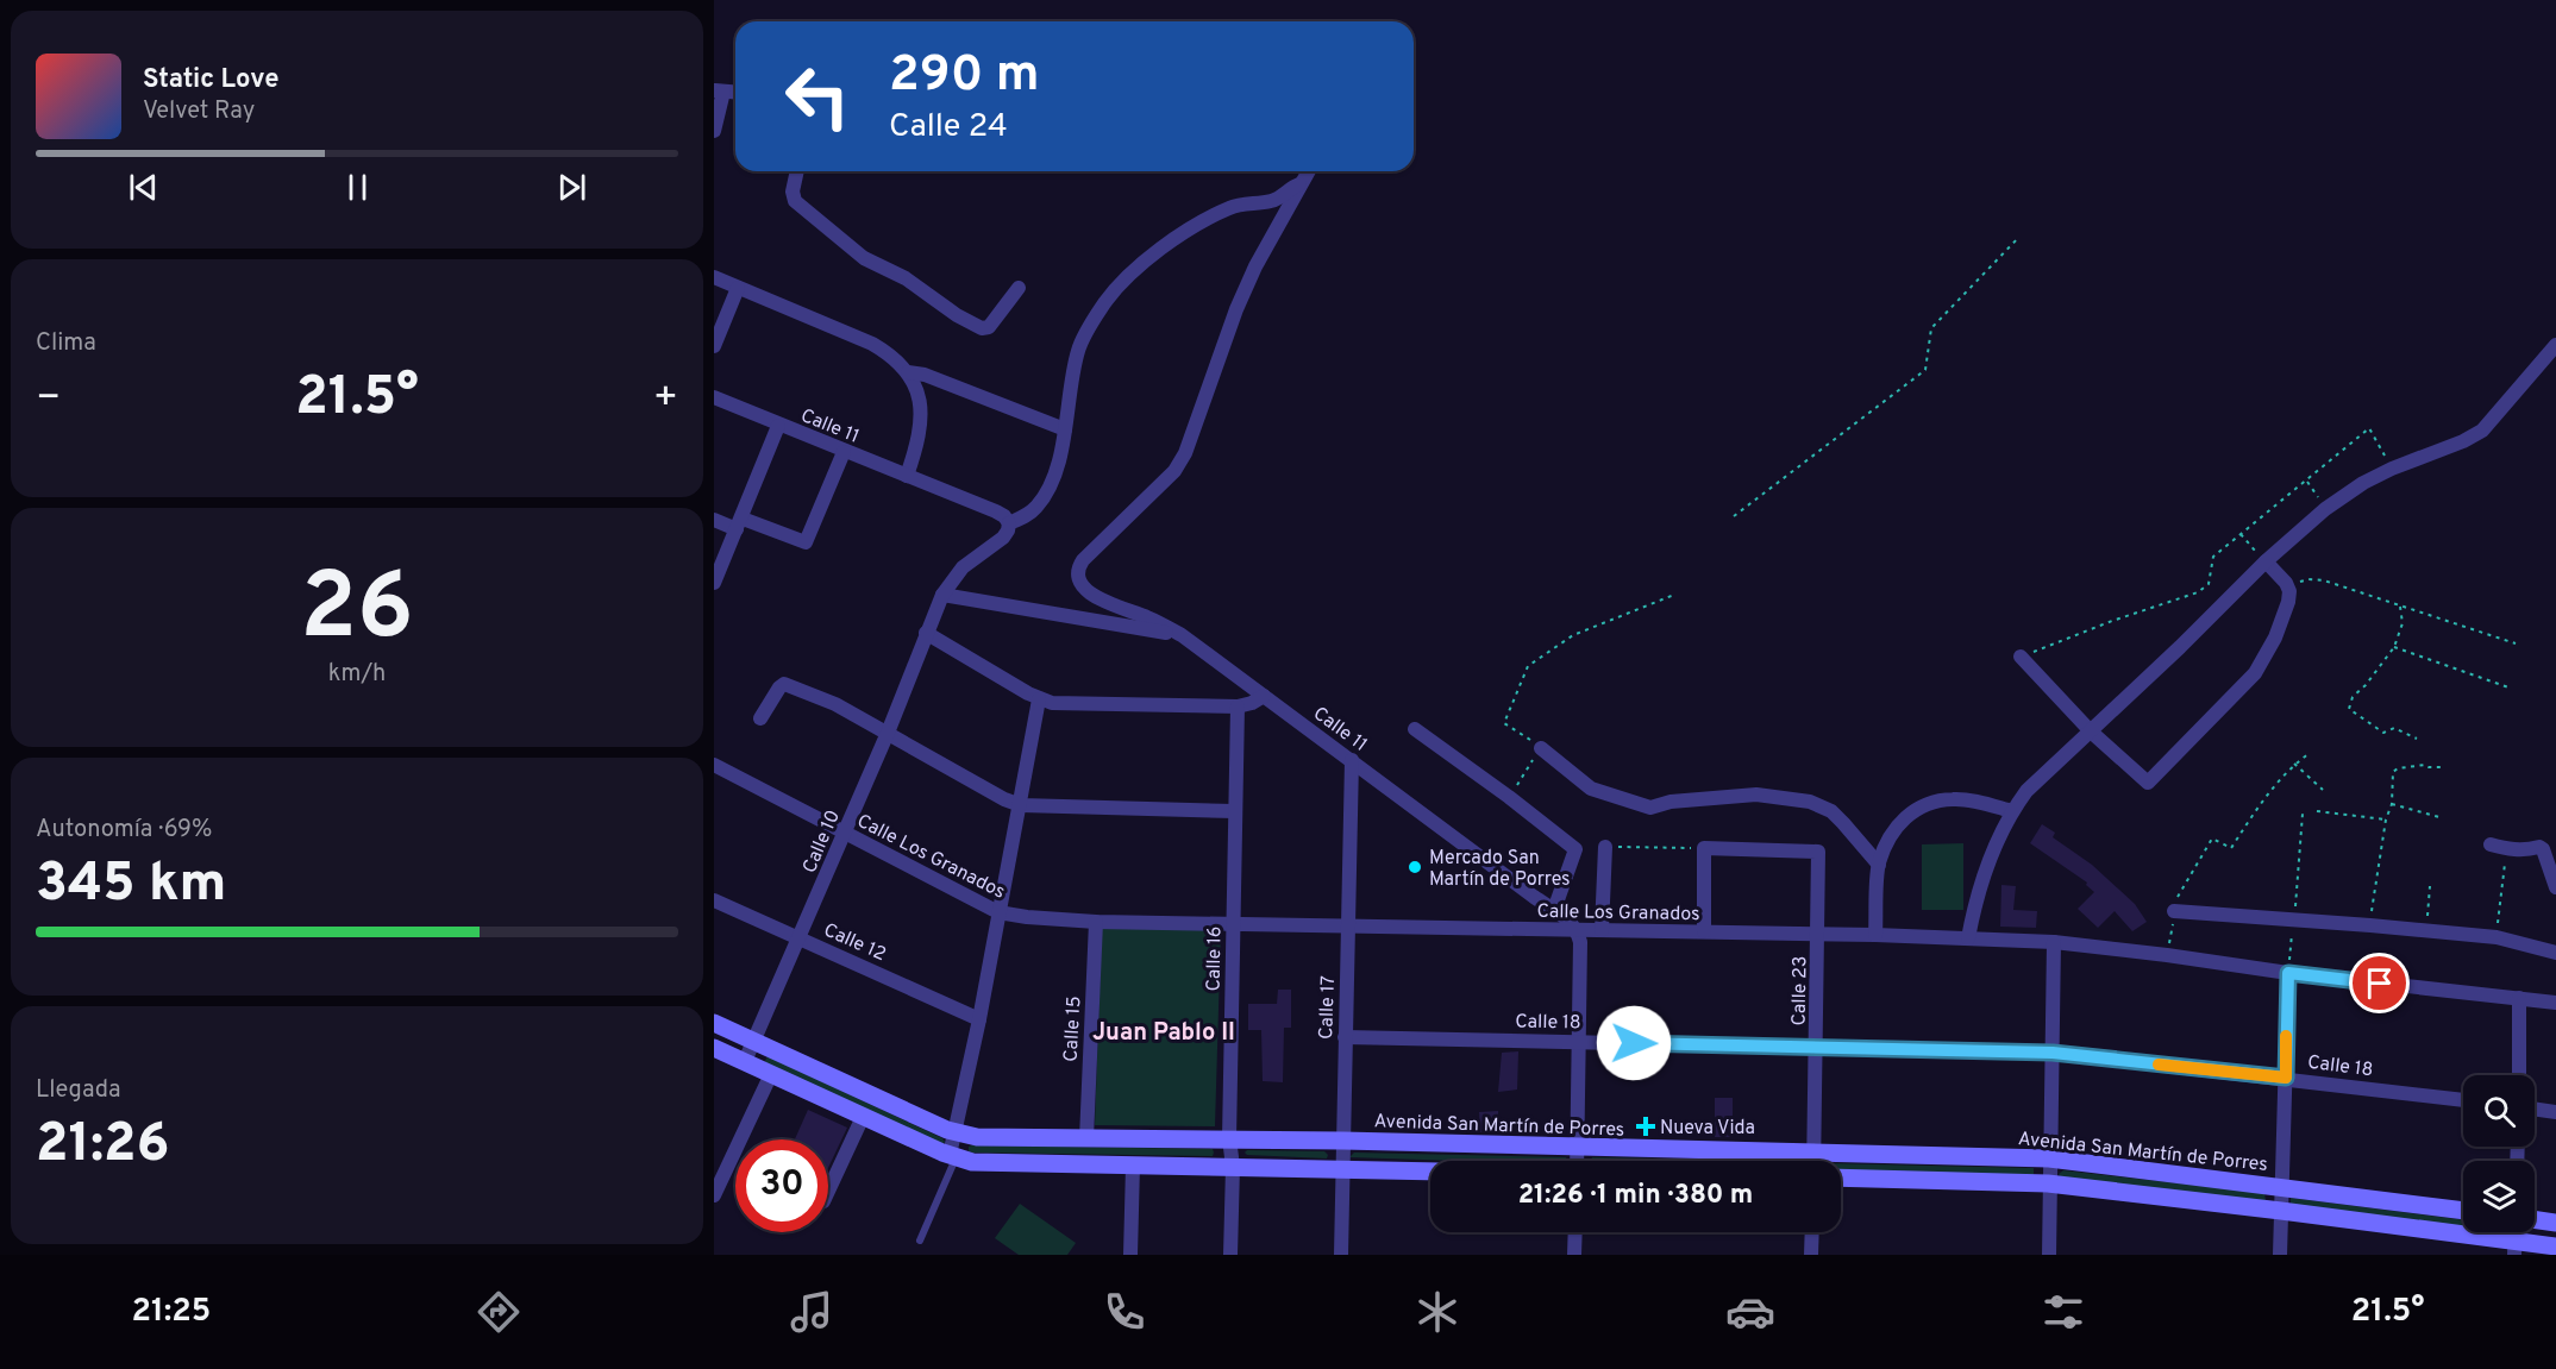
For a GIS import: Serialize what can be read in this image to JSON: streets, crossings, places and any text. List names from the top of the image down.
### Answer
{
  "streets": {
    "main road": ["Avenida San Martín de Porres"],
    "street": [
      "Calle 11",
      "Calle 10",
      "Calle Los Granados",
      "Calle 12",
      "Calle 16",
      "Calle 23",
      "Calle 17",
      "Calle 18",
      "Calle 15"
    ]
  },
  "crossings": [
    ["Calle 11", "Calle 10"],
    ["Calle 11", "Calle Los Granados"],
    ["Calle 11", "Calle 17"],
    ["Calle 10", "Calle Los Granados"],
    ["Calle 10", "Calle 12"],
    ["Calle 10", "Avenida San Martín de Porres"],
    ["Calle Los Granados", "Calle 16"],
    ["Calle Los Granados", "Calle 23"],
    ["Calle Los Granados", "Calle 17"],
    ["Calle Los Granados", "Calle 15"],
    ["Calle 16", "Avenida San Martín de Porres"],
    ["Calle 23", "Calle 18"],
    ["Calle 23", "Avenida San Martín de Porres"],
    ["Calle 17", "Calle 18"],
    ["Calle 17", "Avenida San Martín de Porres"],
    ["Calle 15", "Avenida San Martín de Porres"]
  ],
  "districts": ["Juan Pablo II"],
  "places": {
    "other": ["Mercado San Martín de Porres"],
    "health": ["Nueva Vida"]
  },
  "page": {
    "turn": ["290 m", "Calle 24"],
    "song": ["Static Love", "Velvet Ray"],
    "tile": [
      "Clima",
      ["26", "km/h"],
      ["Autonomía · 69%", "345 km"],
      ["Llegada", "21:26"]
    ],
    "heat": ["−", "21.5°", "+"],
    "limit": "30",
    "trip": "21:26 · 1 min · 380 m",
    "tabs": ["21:25", "21.5°"]
  }
}
